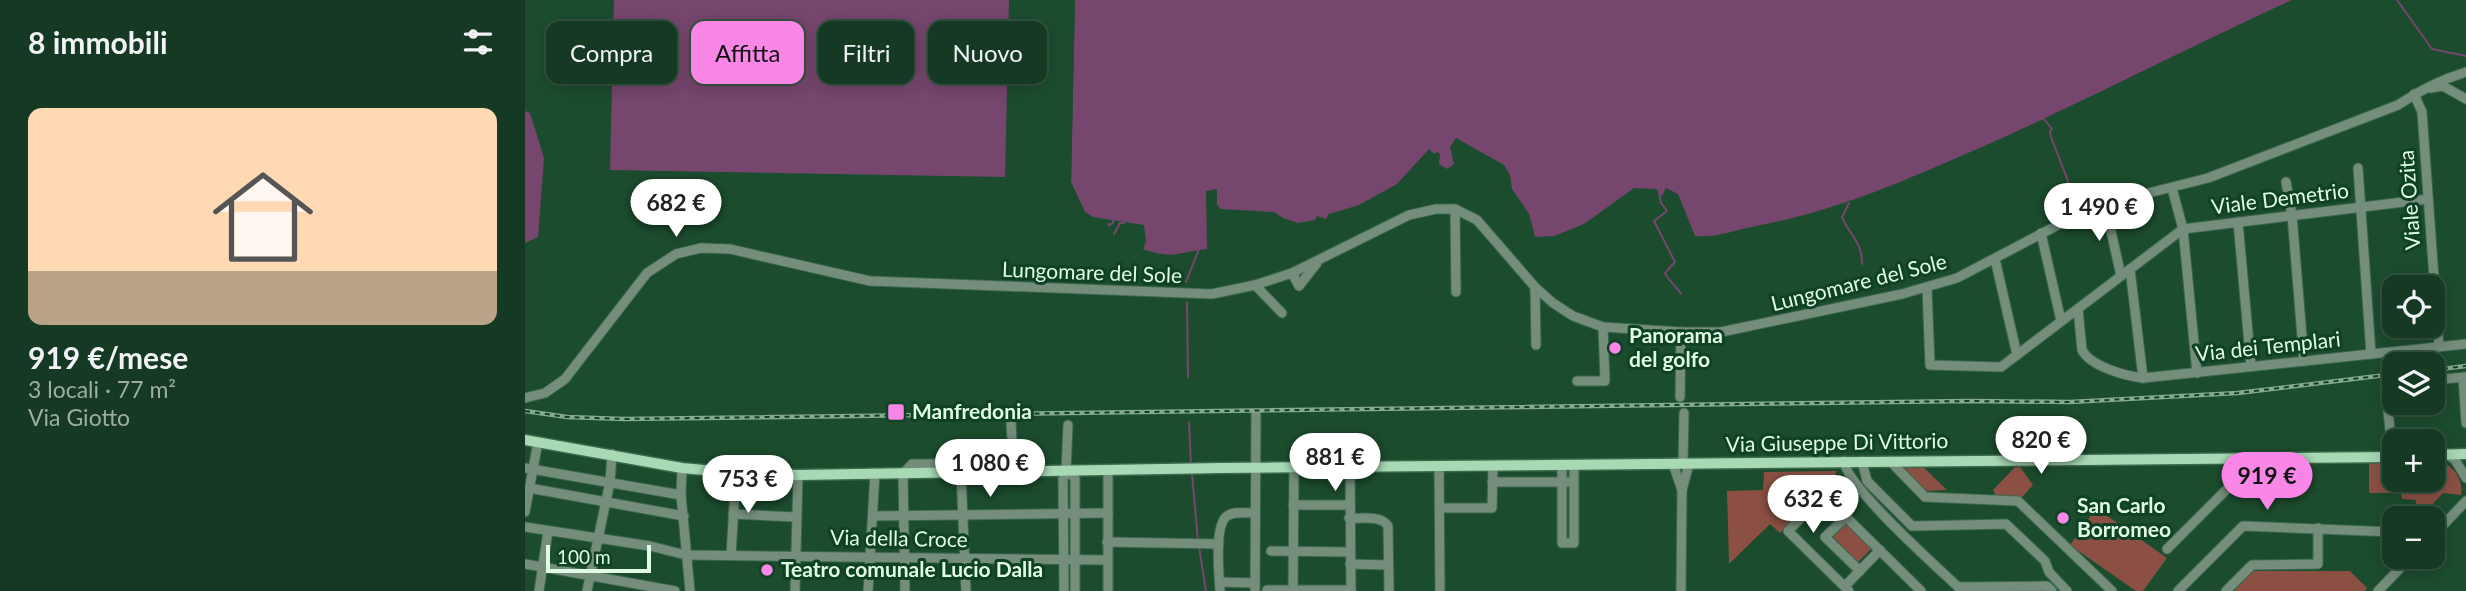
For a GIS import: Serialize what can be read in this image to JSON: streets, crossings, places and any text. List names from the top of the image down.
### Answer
{
  "streets": {
    "main road": ["Via Giuseppe Di Vittorio"],
    "street": [
      "Viale Demetrio",
      "Viale Ozita",
      "Lungomare del Sole",
      "Via dei Templari",
      "Via della Croce"
    ]
  },
  "crossings": [
    ["Viale Demetrio", "Viale Ozita"],
    ["Viale Demetrio", "Lungomare del Sole"],
    ["Viale Ozita", "Lungomare del Sole"],
    ["Viale Ozita", "Via dei Templari"]
  ],
  "places": {
    "other": ["Panorama del golfo", "San Carlo Borromeo", "Teatro comunale Lucio Dalla"],
    "transit": ["Manfredonia"]
  },
  "scale_bar": "100 m",
  "page": {
    "heading": "8 immobili",
    "chip": [
      "Compra",
      "Affitta",
      "Filtri",
      "Nuovo"
    ],
    "list": [
      {
        "name": "919 €/mese",
        "note": "3 locali · 77 m² · Via Giotto"
      }
    ],
    "price": [
      "682 €",
      "1 490 €",
      "820 €",
      "881 €",
      "1 080 €",
      "919 €",
      "753 €",
      "632 €"
    ],
    "map_buttons": ["+", "−"],
    "scale": "100 m"
  }
}
